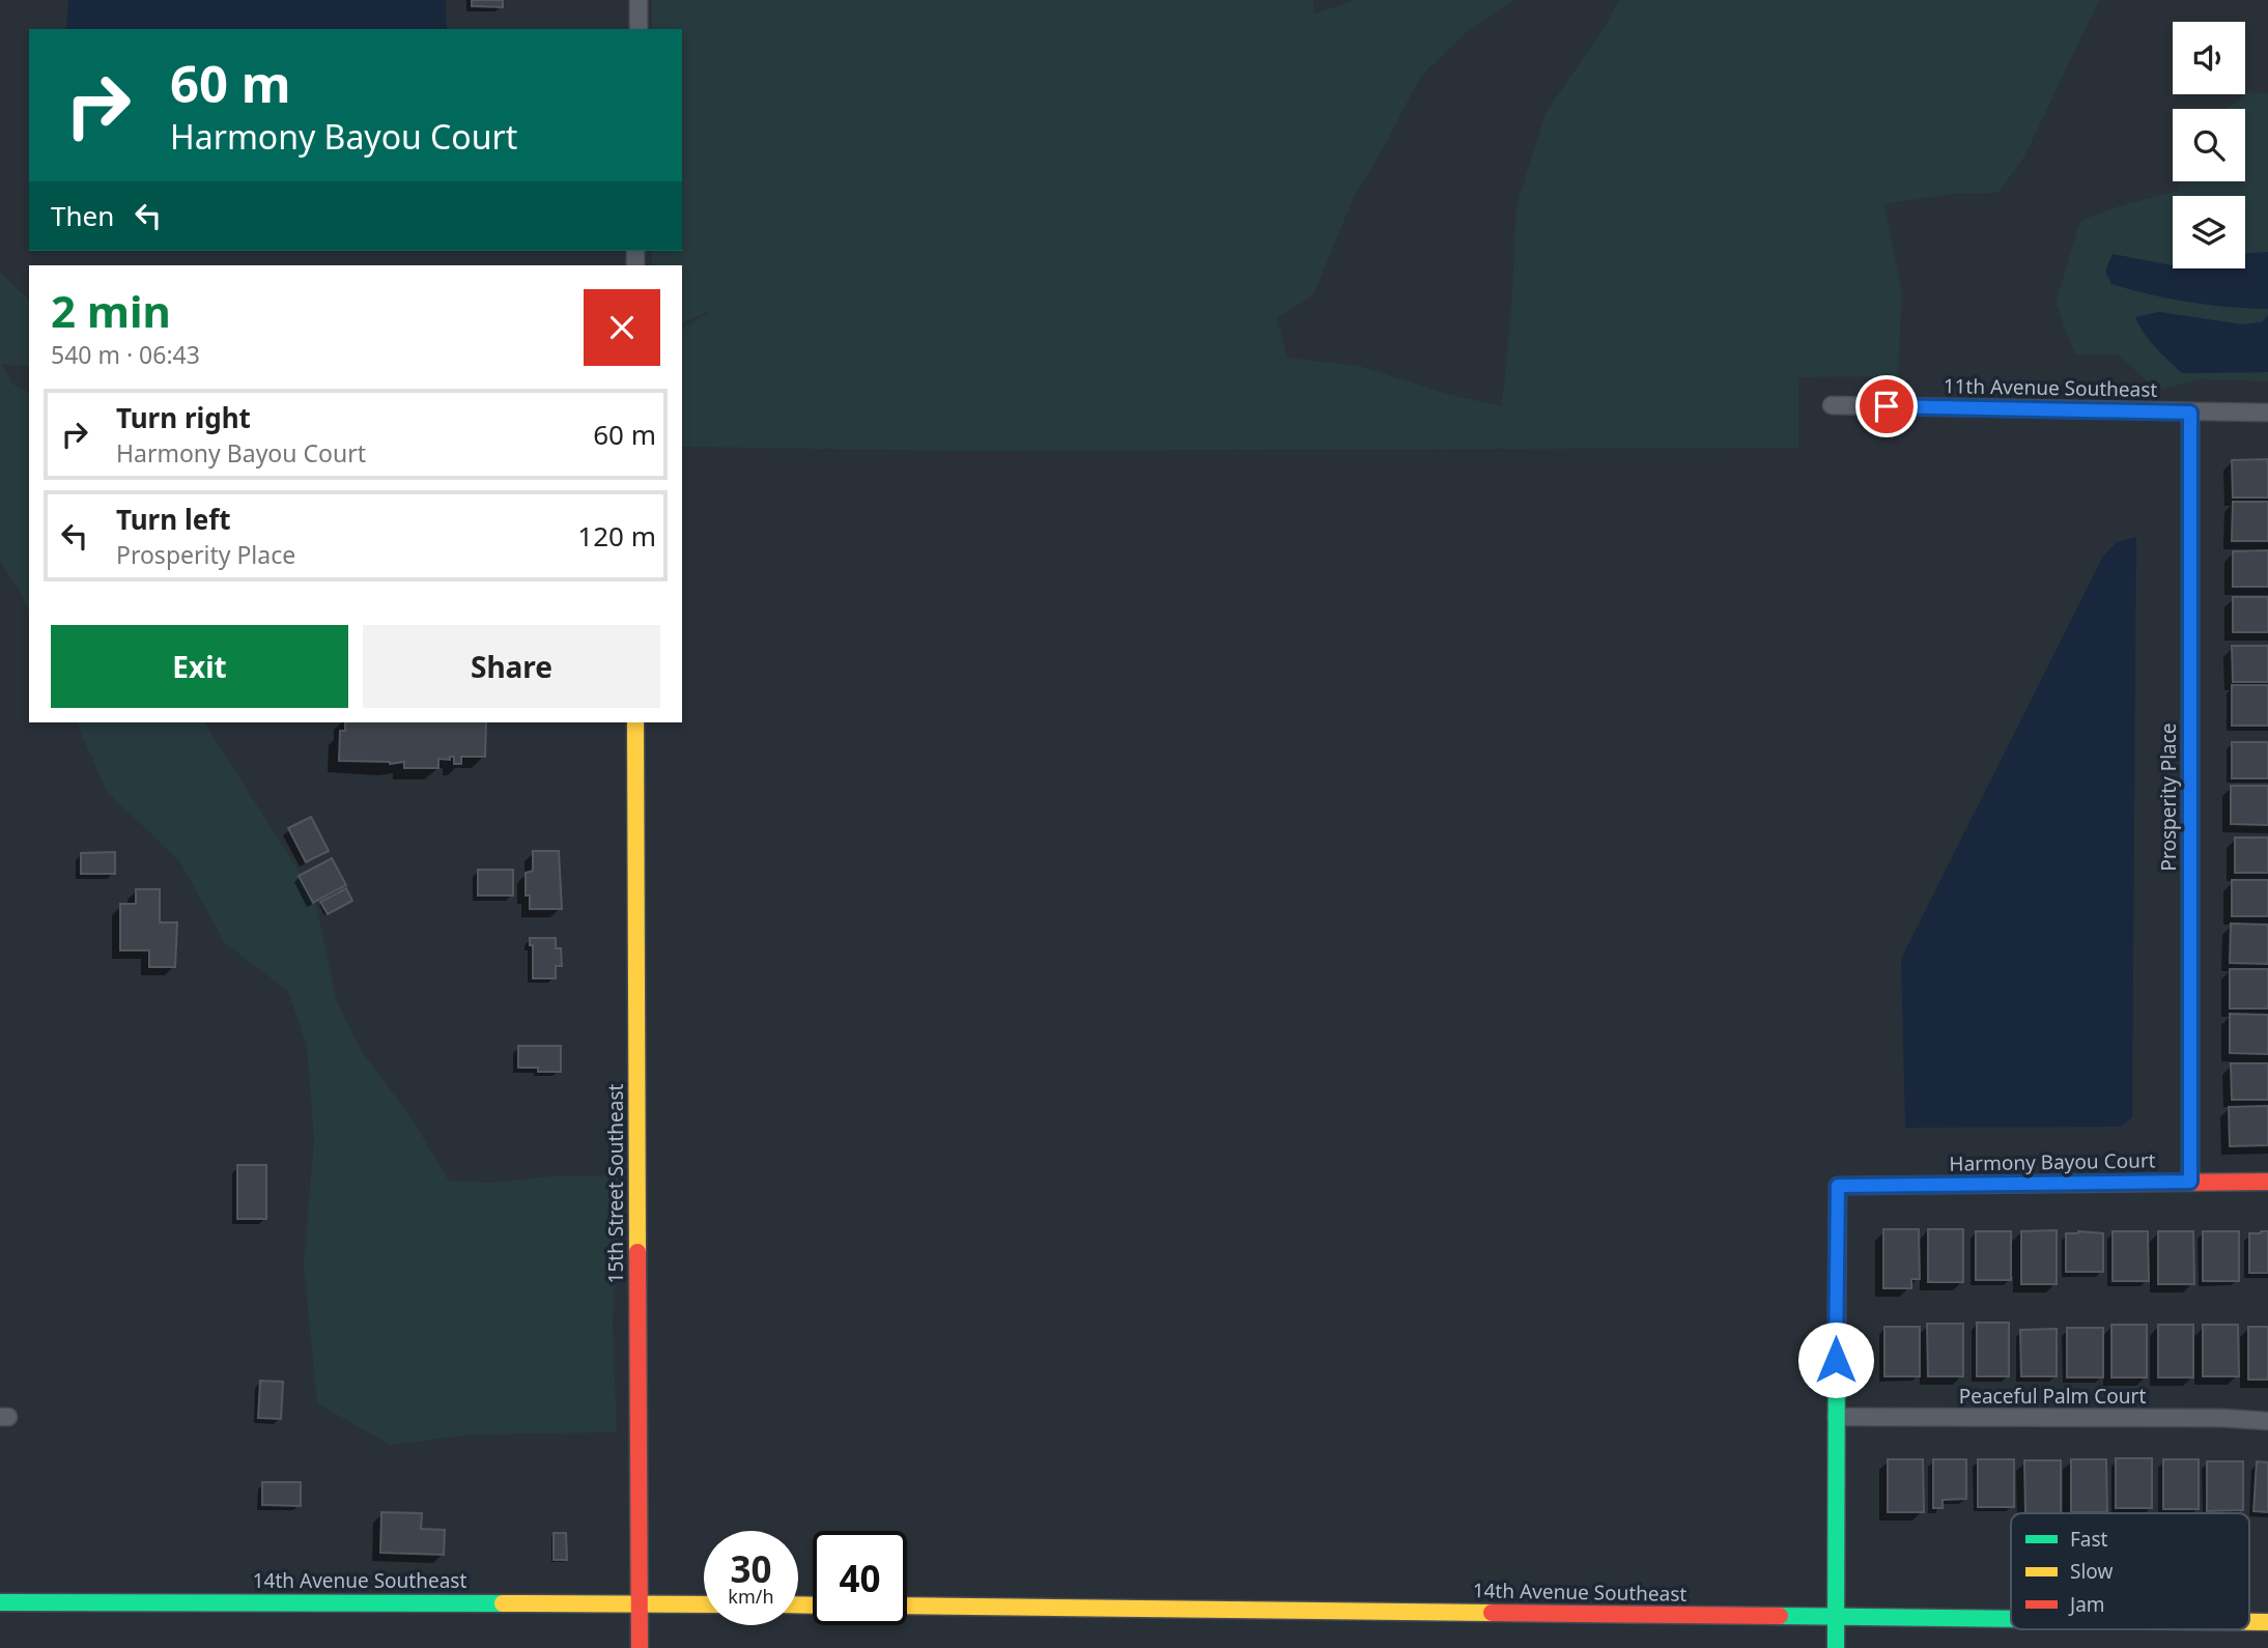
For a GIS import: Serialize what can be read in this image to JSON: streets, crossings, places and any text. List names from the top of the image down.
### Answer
{
  "streets": {
    "street": [
      "11th Avenue Southeast",
      "Prosperity Place",
      "Harmony Bayou Court",
      "15th Street Southeast",
      "Peaceful Palm Court",
      "14th Avenue Southeast"
    ]
  },
  "crossings": [
    ["11th Avenue Southeast", "Prosperity Place"],
    ["Prosperity Place", "Harmony Bayou Court"],
    ["Harmony Bayou Court", "Peaceful Palm Court"],
    ["15th Street Southeast", "14th Avenue Southeast"]
  ],
  "legend": ["Fast", "Slow", "Jam"],
  "page": {
    "turn": ["60 m", "Harmony Bayou Court"],
    "then": "Then",
    "heading": ["2 min", "540 m · 06:43"],
    "list": [
      {
        "name": "Turn right",
        "note": "Harmony Bayou Court",
        "value": "60 m"
      },
      {
        "name": "Turn left",
        "note": "Prosperity Place",
        "value": "120 m"
      }
    ],
    "buttons": ["Exit", "Share"],
    "speed": "30 km/h",
    "limit": "40"
  }
}
